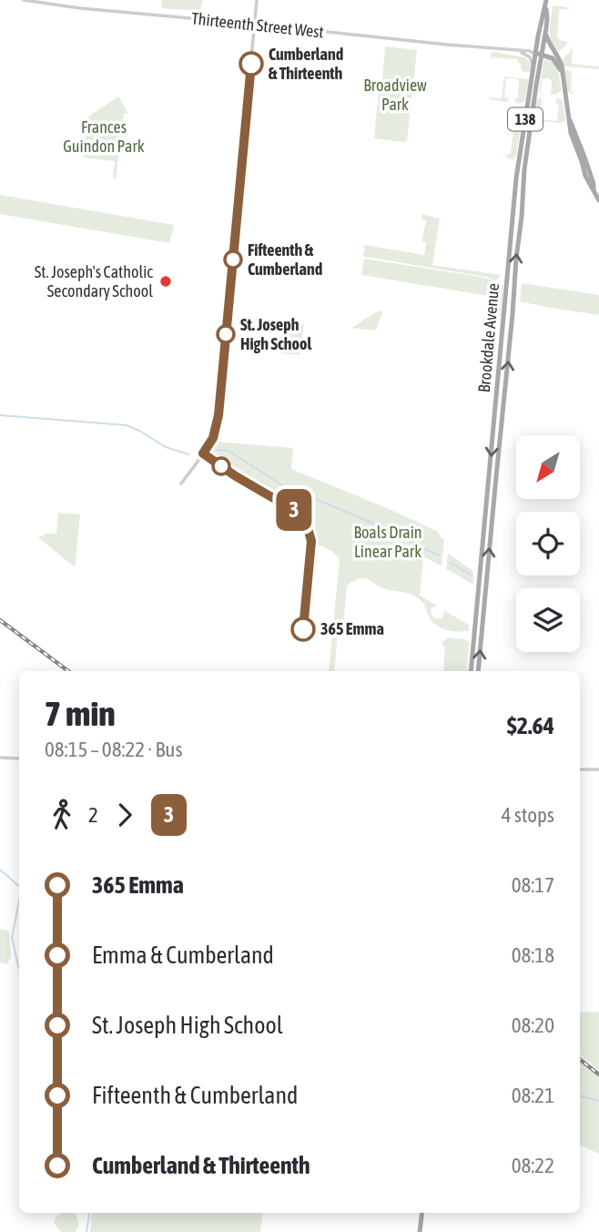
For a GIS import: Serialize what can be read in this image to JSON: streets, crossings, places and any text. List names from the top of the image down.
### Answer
{
  "streets": {
    "main road": ["138", "Brookdale Avenue"],
    "street": ["Thirteenth Street West"]
  },
  "crossings": [
    ["Thirteenth Street West", "Brookdale Avenue"]
  ],
  "parks": ["Broadview Park", "Frances Guindon Park", "Boals Drain Linear Park"],
  "places": [
    "Cumberland & Thirteenth",
    "Fifteenth & Cumberland",
    "St. Joseph's Catholic Secondary School",
    "St. Joseph High School",
    "365 Emma"
  ],
  "lines": ["bus line 3"],
  "north": "bottom left",
  "page": {
    "on_map": "3",
    "heading": ["7 min", "08:15 – 08:22 · Bus", "$2.64"],
    "legs": ["2", "3", "4 stops"],
    "list": [
      {
        "name": "365 Emma",
        "value": "08:17"
      },
      {
        "name": "Emma & Cumberland",
        "value": "08:18"
      },
      {
        "name": "St. Joseph High School",
        "value": "08:20"
      },
      {
        "name": "Fifteenth & Cumberland",
        "value": "08:21"
      },
      {
        "name": "Cumberland & Thirteenth",
        "value": "08:22"
      }
    ]
  }
}
